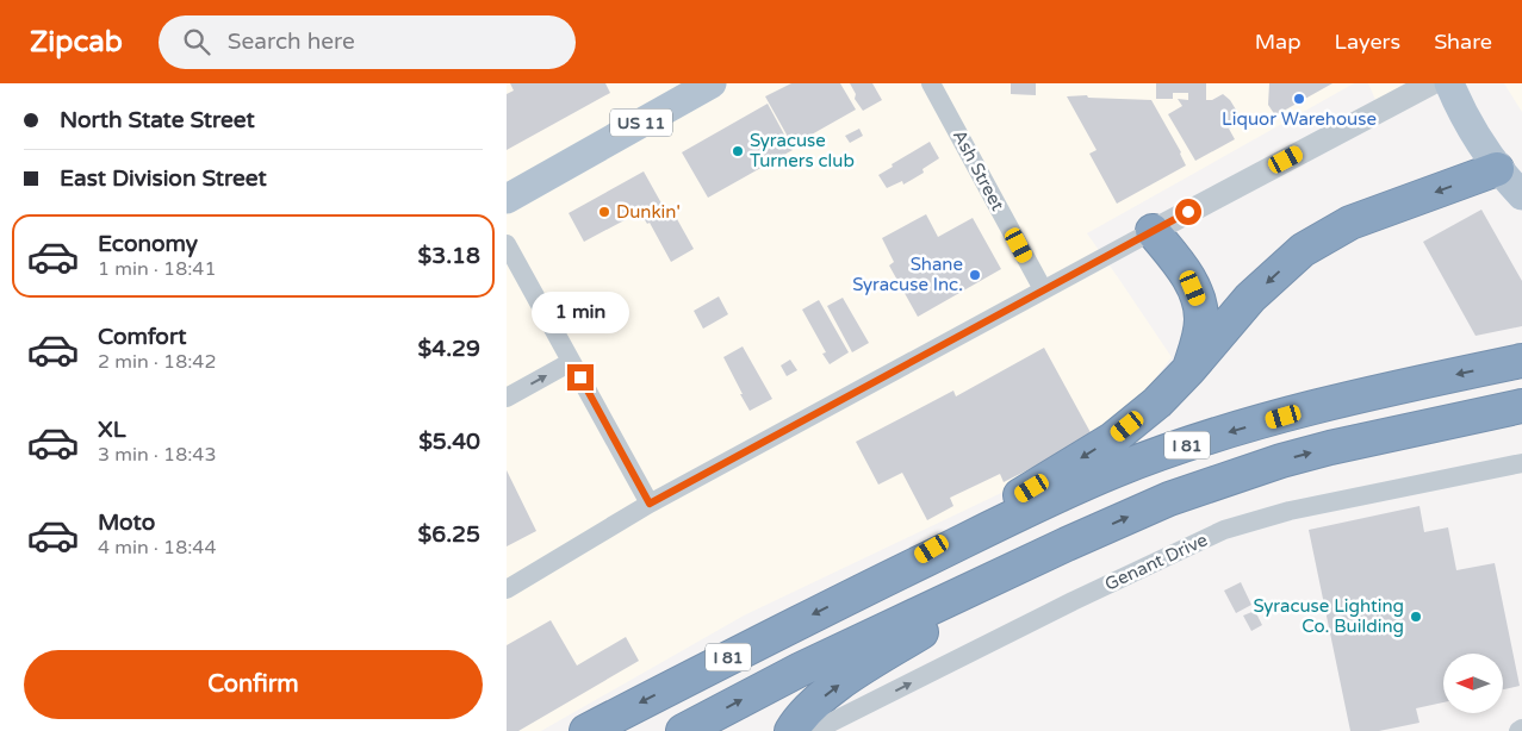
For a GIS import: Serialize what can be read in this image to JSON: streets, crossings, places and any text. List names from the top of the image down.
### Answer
{
  "streets": {
    "highway": ["I 81"],
    "main road": ["US 11"],
    "street": ["Ash Street", "Genant Drive"]
  },
  "one_way": ["Genant Drive"],
  "places": [
    "Liquor Warehouse",
    "Syracuse Turners club",
    "Dunkin'",
    "Shane Syracuse Inc.",
    "Syracuse Lighting Co. Building"
  ],
  "north": "left",
  "page": {
    "header": "Zipcab",
    "search": "Search here",
    "nav": ["Map", "Layers", "Share"],
    "banner": ["North State Street", "East Division Street"],
    "list": [
      {
        "name": "Economy",
        "note": "1 min · 18:41",
        "value": "$3.18"
      },
      {
        "name": "Comfort",
        "note": "2 min · 18:42",
        "value": "$4.29"
      },
      {
        "name": "XL",
        "note": "3 min · 18:43",
        "value": "$5.40"
      },
      {
        "name": "Moto",
        "note": "4 min · 18:44",
        "value": "$6.25"
      }
    ],
    "bubble": "1 min",
    "buttons": "Confirm"
  }
}
